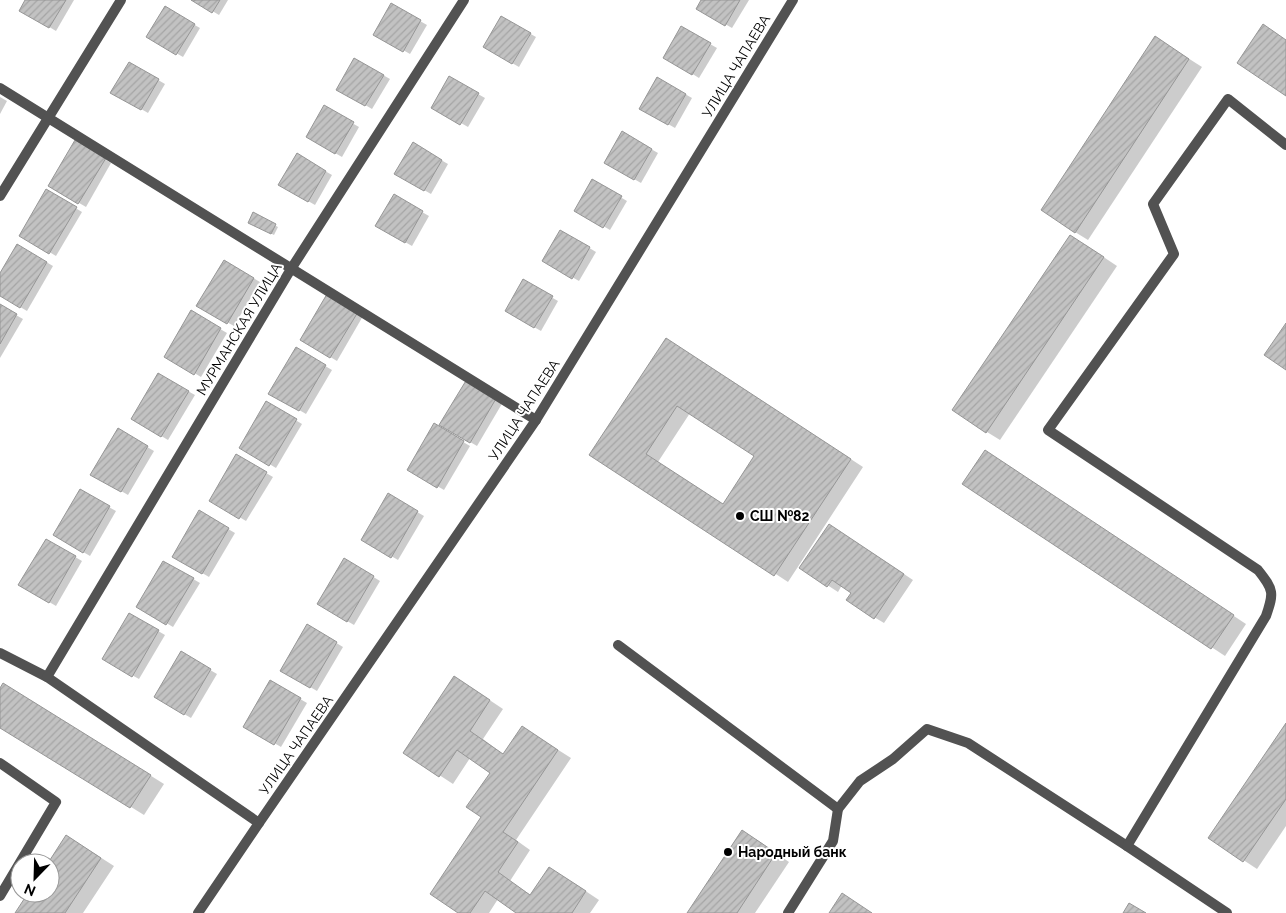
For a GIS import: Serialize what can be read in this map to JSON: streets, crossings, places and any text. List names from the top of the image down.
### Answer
{
  "streets": {
    "street": ["УЛИЦА ЧАПАЕВА", "МУРМАНСКАЯ УЛИЦА"]
  },
  "places": ["СШ №82", "Народный банк"],
  "north": "bottom left"
}
